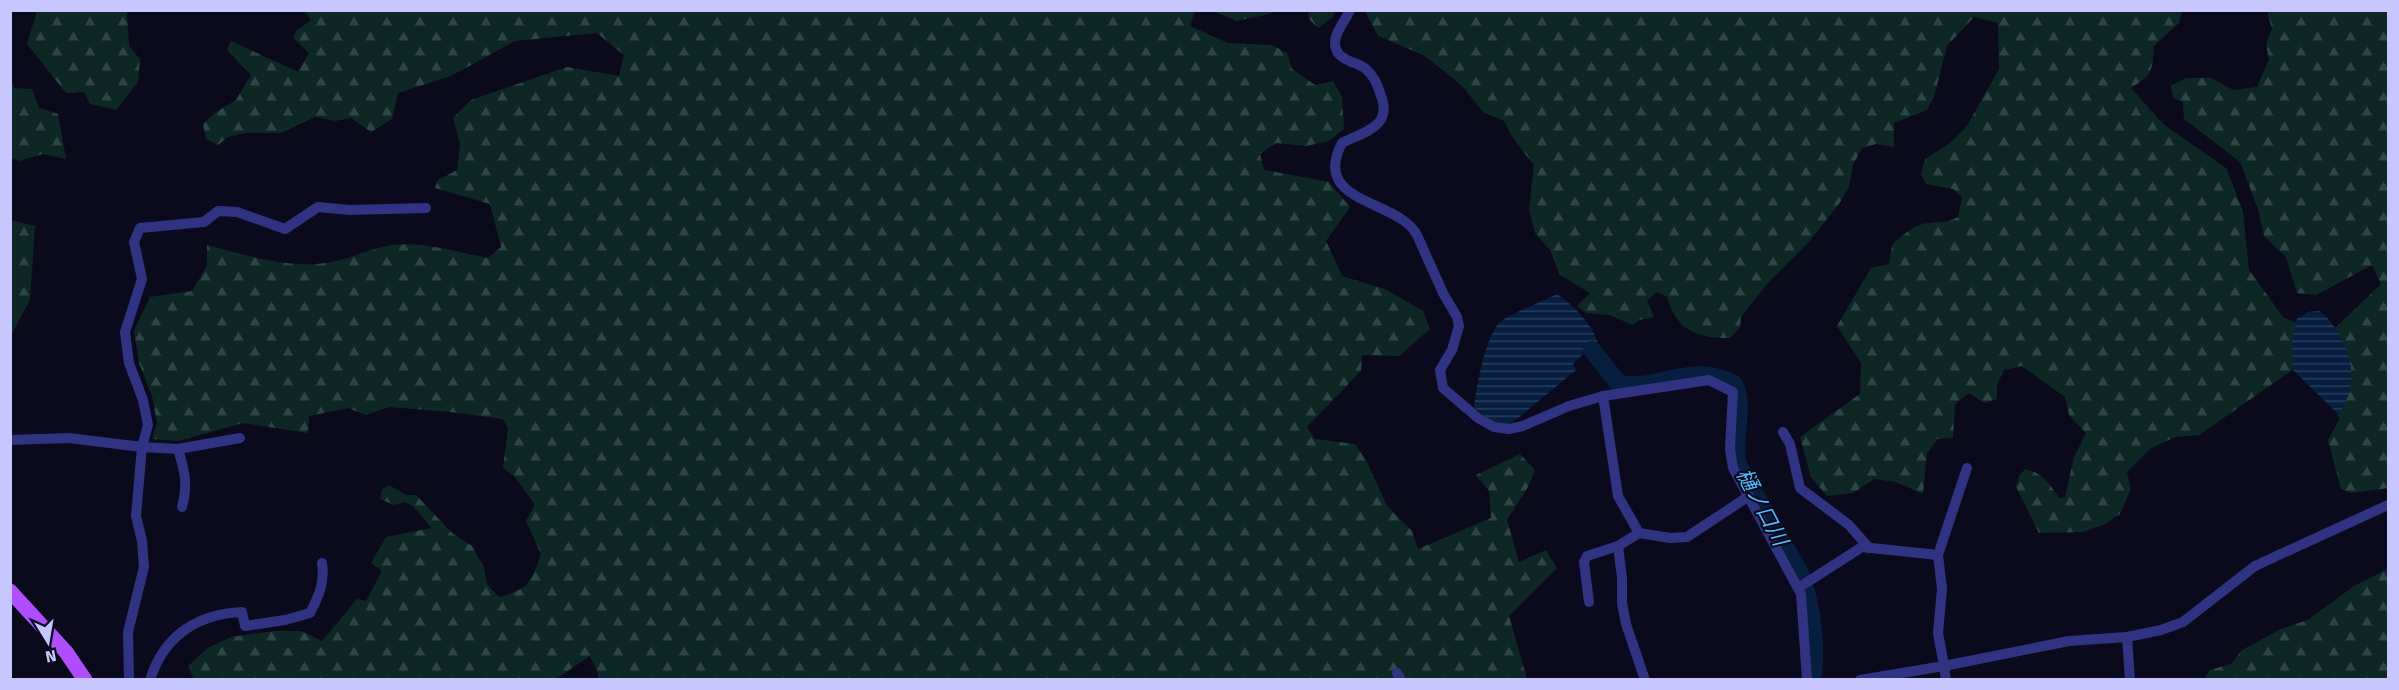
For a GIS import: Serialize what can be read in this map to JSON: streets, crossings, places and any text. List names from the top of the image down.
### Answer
{
  "water": ["樋ノ口川"],
  "north": "bottom"
}
